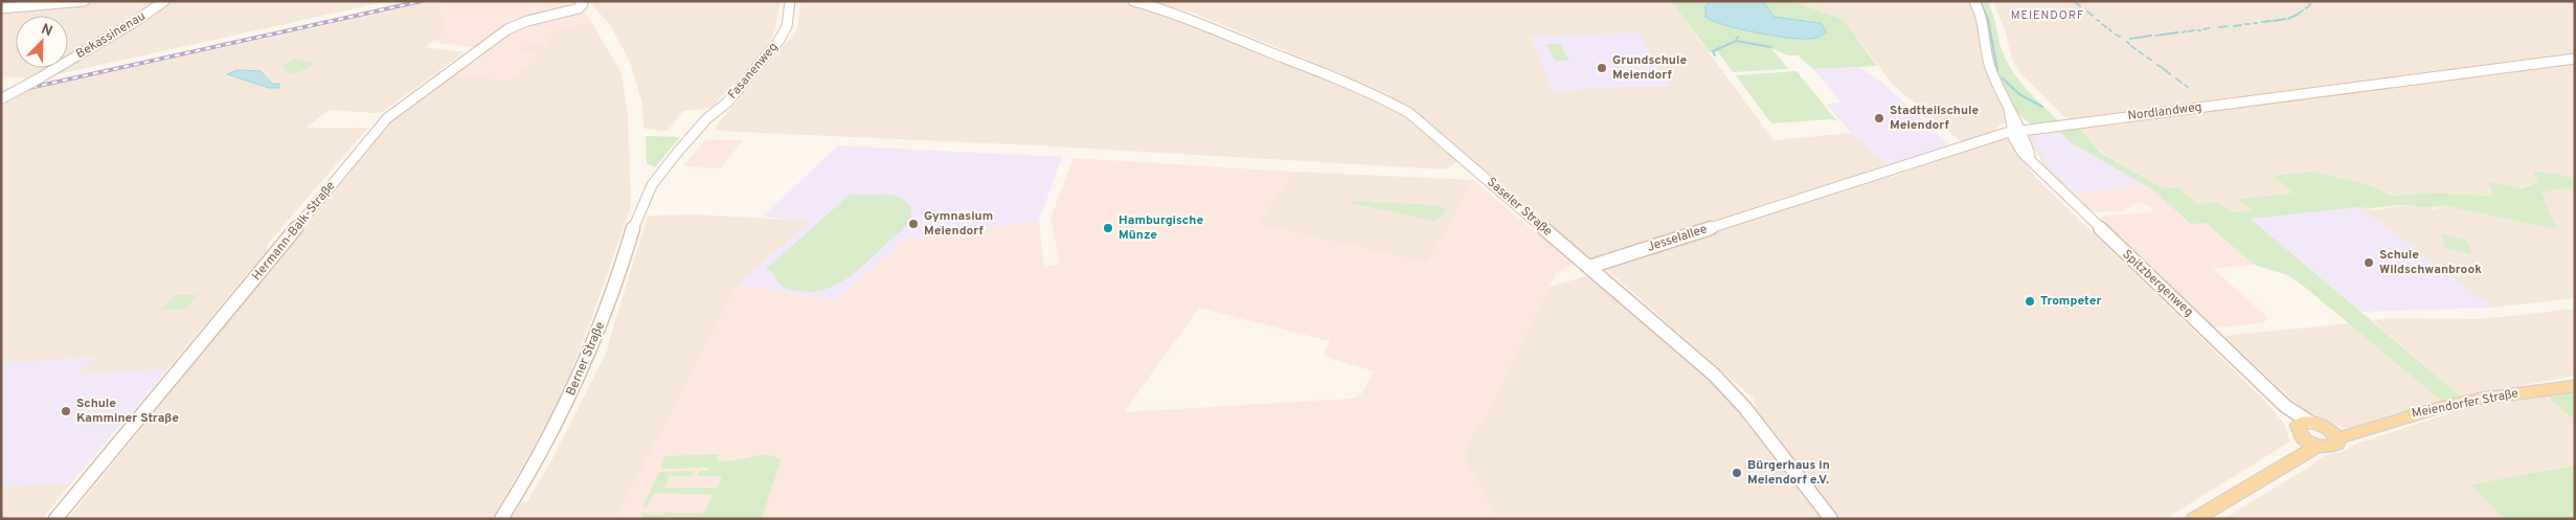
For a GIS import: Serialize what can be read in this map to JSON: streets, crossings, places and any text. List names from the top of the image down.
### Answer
{
  "streets": {
    "main road": ["Meiendorfer Straße"],
    "street": [
      "Bekassinenau",
      "Fasanenweg",
      "Nordlandweg",
      "Saseler Straße",
      "Hermann-Balk-Straße",
      "Jesselallee",
      "Spitzbergenweg",
      "Berner Straße"
    ]
  },
  "crossings": [
    ["Fasanenweg", "Berner Straße"],
    ["Nordlandweg", "Jesselallee"],
    ["Nordlandweg", "Spitzbergenweg"],
    ["Saseler Straße", "Jesselallee"]
  ],
  "districts": ["MEIENDORF"],
  "places": [
    "Grundschule Meiendorf",
    "Stadtteilschule Meiendorf",
    "Gymnasium Meiendorf",
    "Hamburgische Münze",
    "Schule Wildschwanbrook",
    "Trompeter",
    "Schule Kamminer Straße",
    "Bürgerhaus in Meiendorf e.V."
  ],
  "north": "top right"
}
